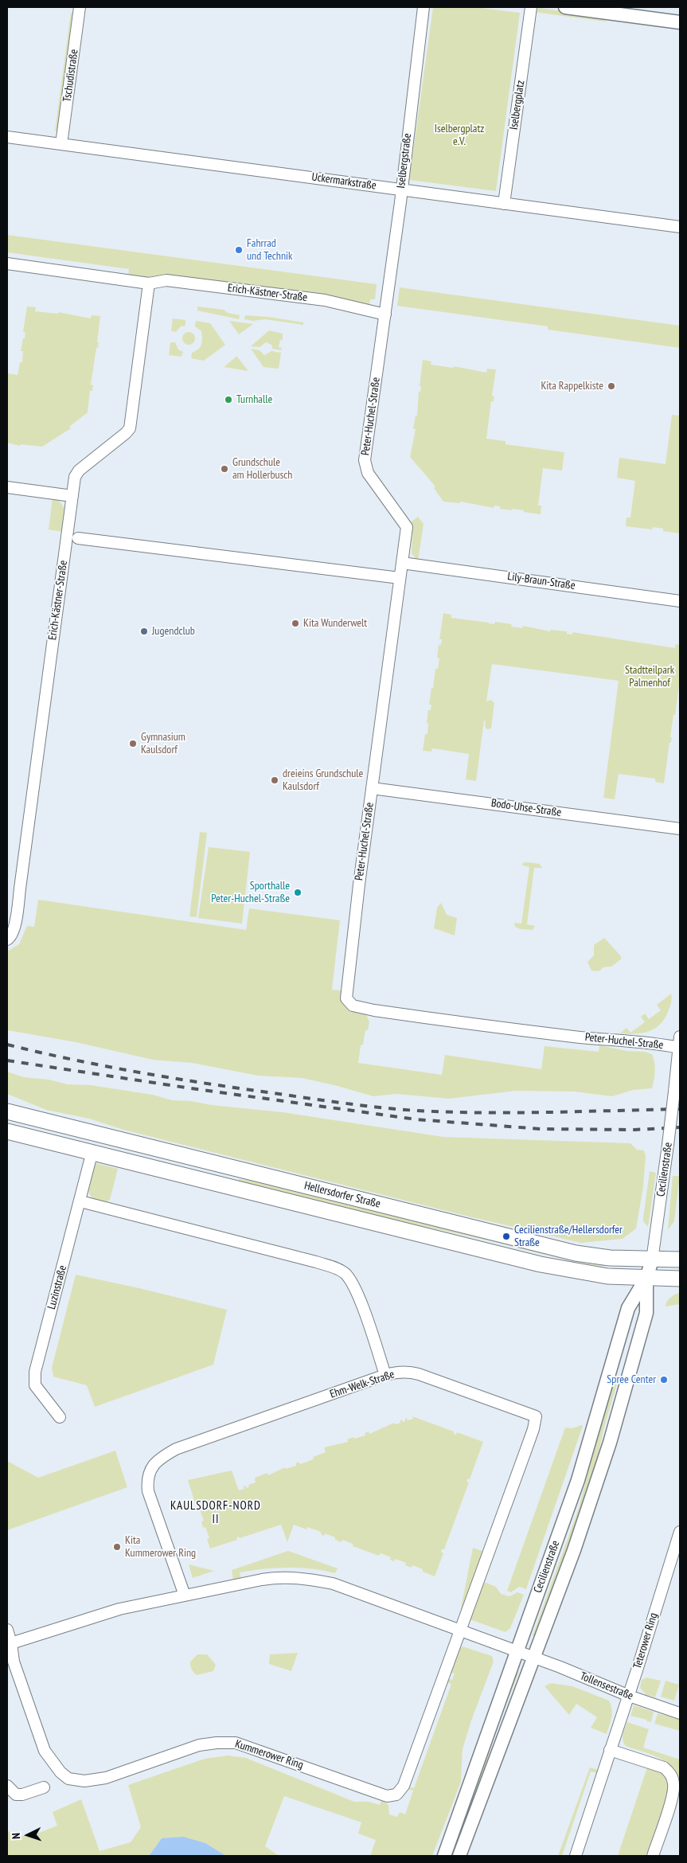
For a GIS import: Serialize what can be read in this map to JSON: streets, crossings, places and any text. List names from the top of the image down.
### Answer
{
  "streets": {
    "main road": ["Hellersdorfer Straße"],
    "street": [
      "Tschudistraße",
      "Iselbergplatz",
      "Iselbergstraße",
      "Uckermarkstraße",
      "Erich-Kästner-Straße",
      "Peter-Huchel-Straße",
      "Lily-Braun-Straße",
      "Bodo-Uhse-Straße",
      "Cecilienstraße",
      "Luzinstraße",
      "Ehm-Welk-Straße",
      "Teterower Ring",
      "Tollensestraße",
      "Kummerower Ring"
    ]
  },
  "crossings": [
    ["Tschudistraße", "Uckermarkstraße"],
    ["Iselbergplatz", "Uckermarkstraße"],
    ["Iselbergstraße", "Uckermarkstraße"],
    ["Iselbergstraße", "Erich-Kästner-Straße"],
    ["Iselbergstraße", "Peter-Huchel-Straße"],
    ["Erich-Kästner-Straße", "Peter-Huchel-Straße"],
    ["Peter-Huchel-Straße", "Lily-Braun-Straße"],
    ["Peter-Huchel-Straße", "Bodo-Uhse-Straße"],
    ["Peter-Huchel-Straße", "Cecilienstraße"],
    ["Cecilienstraße", "Hellersdorfer Straße"],
    ["Cecilienstraße", "Tollensestraße"],
    ["Hellersdorfer Straße", "Luzinstraße"],
    ["Ehm-Welk-Straße", "Kummerower Ring"],
    ["Teterower Ring", "Tollensestraße"]
  ],
  "districts": ["KAULSDORF-NORD II"],
  "parks": ["Iselbergplatz e.V.", "Stadtteilpark Palmenhof"],
  "places": [
    "Fahrrad und Technik",
    "Kita Rappelkiste",
    "Turnhalle",
    "Grundschule am Hollerbusch",
    "Kita Wunderwelt",
    "Jugendclub",
    "Gymnasium Kaulsdorf",
    "dreieins Grundschule Kaulsdorf",
    "Sporthalle Peter-Huchel-Straße",
    "Cecilienstraße/Hellersdorfer Straße",
    "Spree Center",
    "Kita Kummerower Ring"
  ],
  "north": "left"
}
